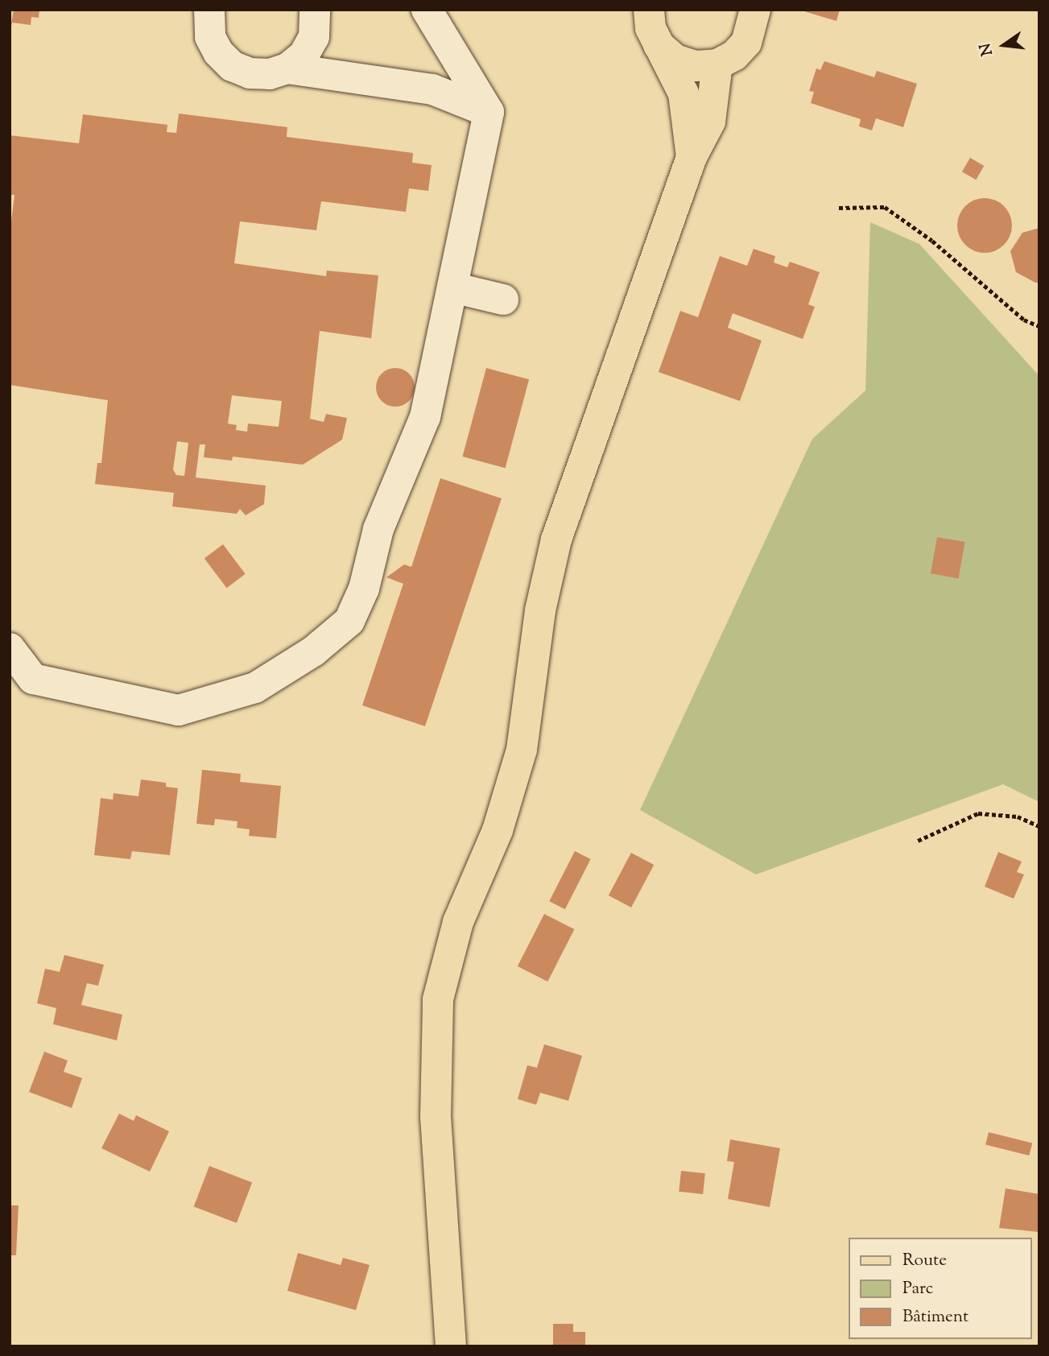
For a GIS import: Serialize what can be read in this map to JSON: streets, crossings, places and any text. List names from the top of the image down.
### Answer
{
  "legend": ["Route", "Parc", "Bâtiment"],
  "north": "left"
}
